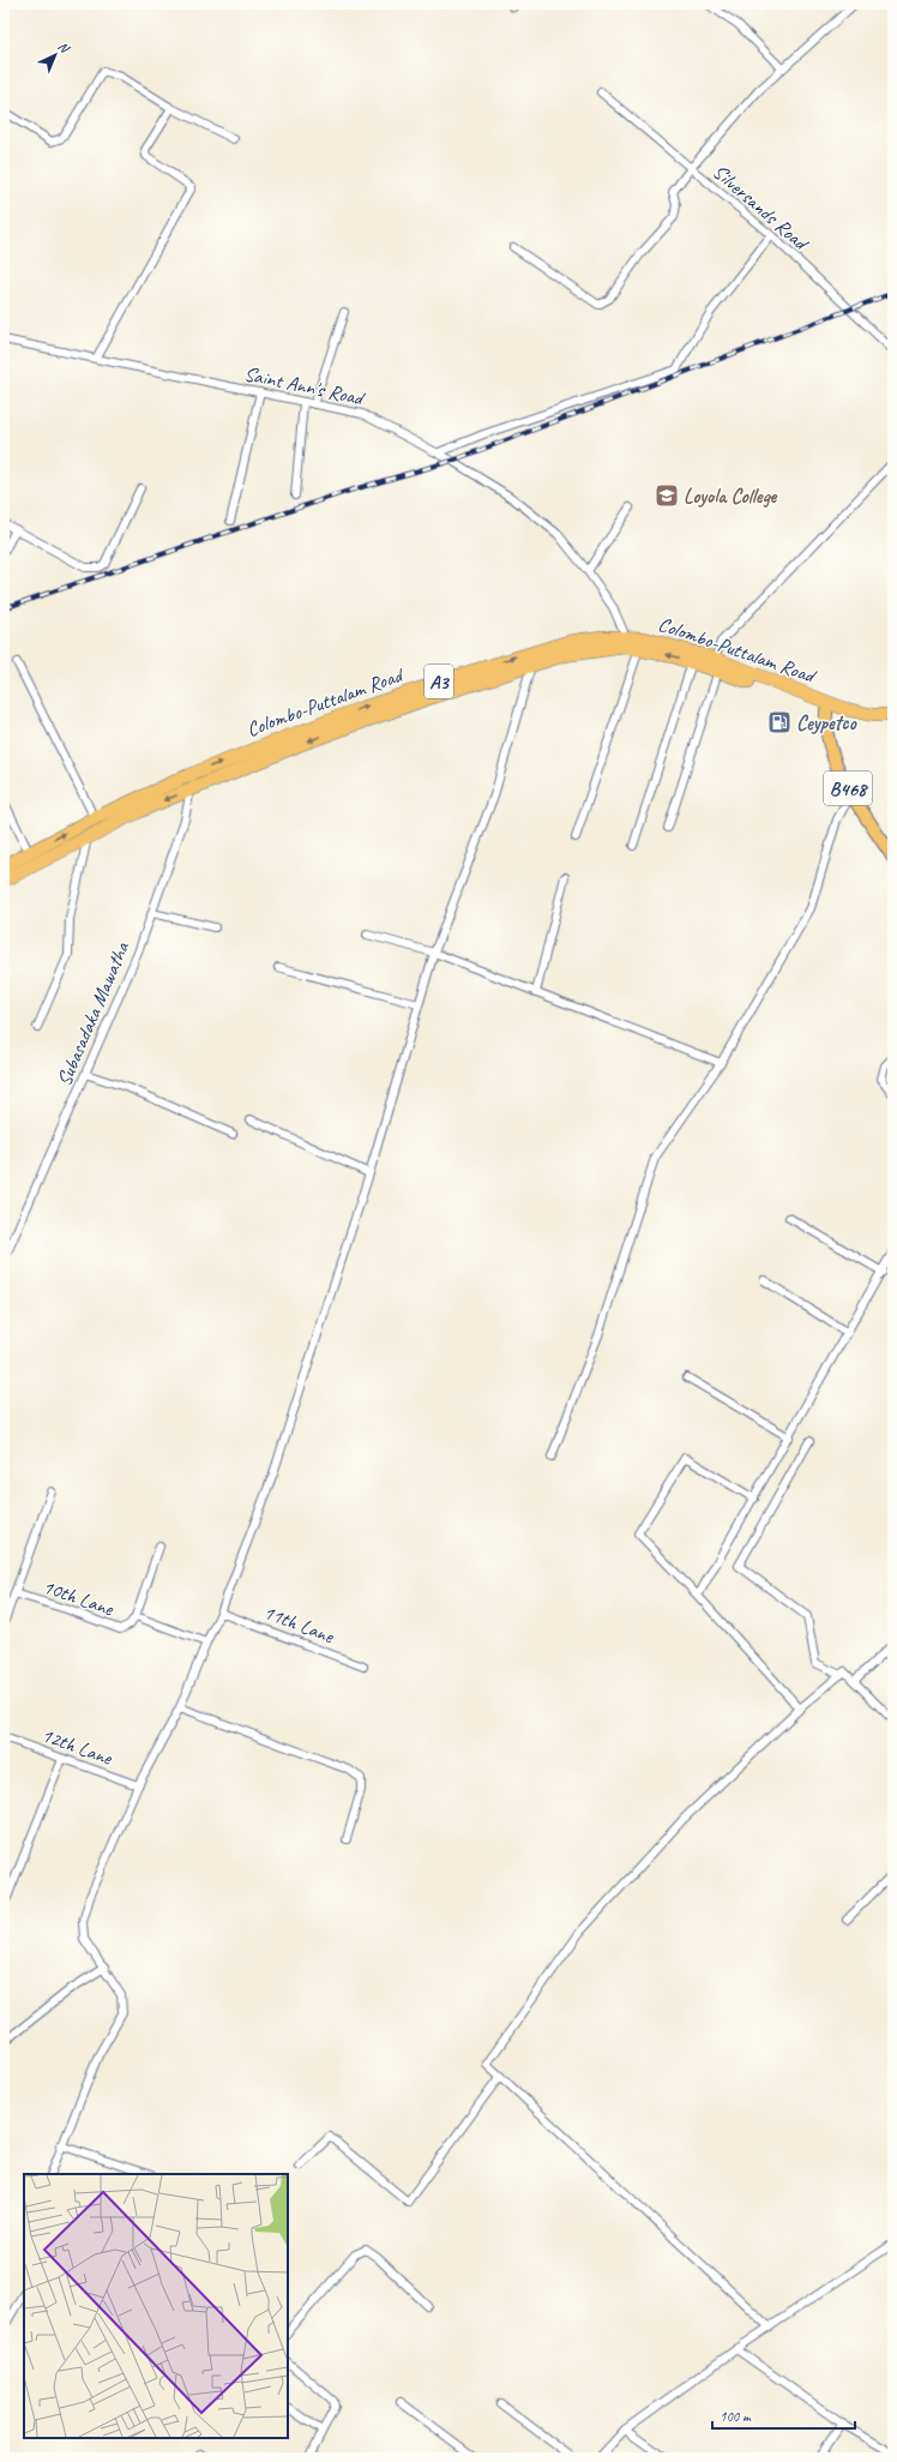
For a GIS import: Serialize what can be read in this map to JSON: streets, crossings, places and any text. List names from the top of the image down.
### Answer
{
  "streets": {
    "highway": ["Colombo-Puttalam Road", "A3"],
    "main road": ["B468"],
    "street": [
      "Silversands Road",
      "Saint Ann's Road",
      "Subasadaka Mawatha",
      "10th Lane",
      "11th Lane",
      "12th Lane"
    ]
  },
  "crossings": [
    ["Saint Ann's Road", "Colombo-Puttalam Road"],
    ["Colombo-Puttalam Road", "B468"],
    ["Colombo-Puttalam Road", "Subasadaka Mawatha"]
  ],
  "places": {
    "school or university": ["Loyola College"],
    "fuel station": ["Ceypetco"]
  },
  "scale_bar": "100 m",
  "north": "top right"
}
